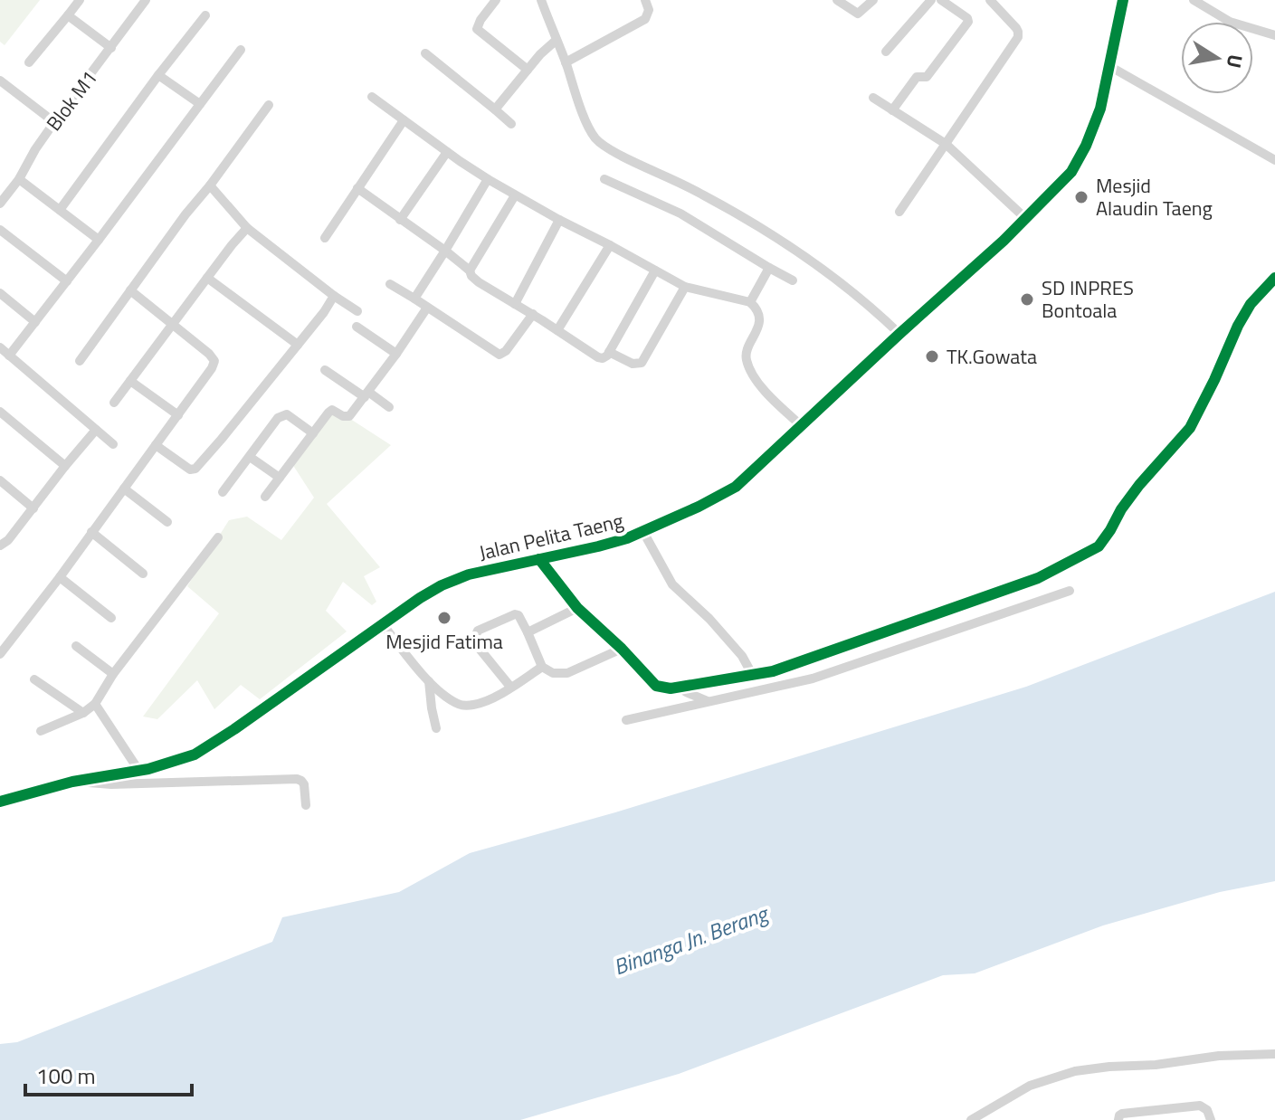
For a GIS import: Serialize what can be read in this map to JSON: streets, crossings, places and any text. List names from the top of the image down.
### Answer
{
  "streets": {
    "street": ["Blok M1", "Jalan Pelita Taeng"]
  },
  "water": ["Binanga Jn. Berang"],
  "places": [
    "Mesjid Alaudin Taeng",
    "SD INPRES Bontoala",
    "TK.Gowata",
    "Mesjid Fatima"
  ],
  "scale_bar": "100 m",
  "north": "right"
}
